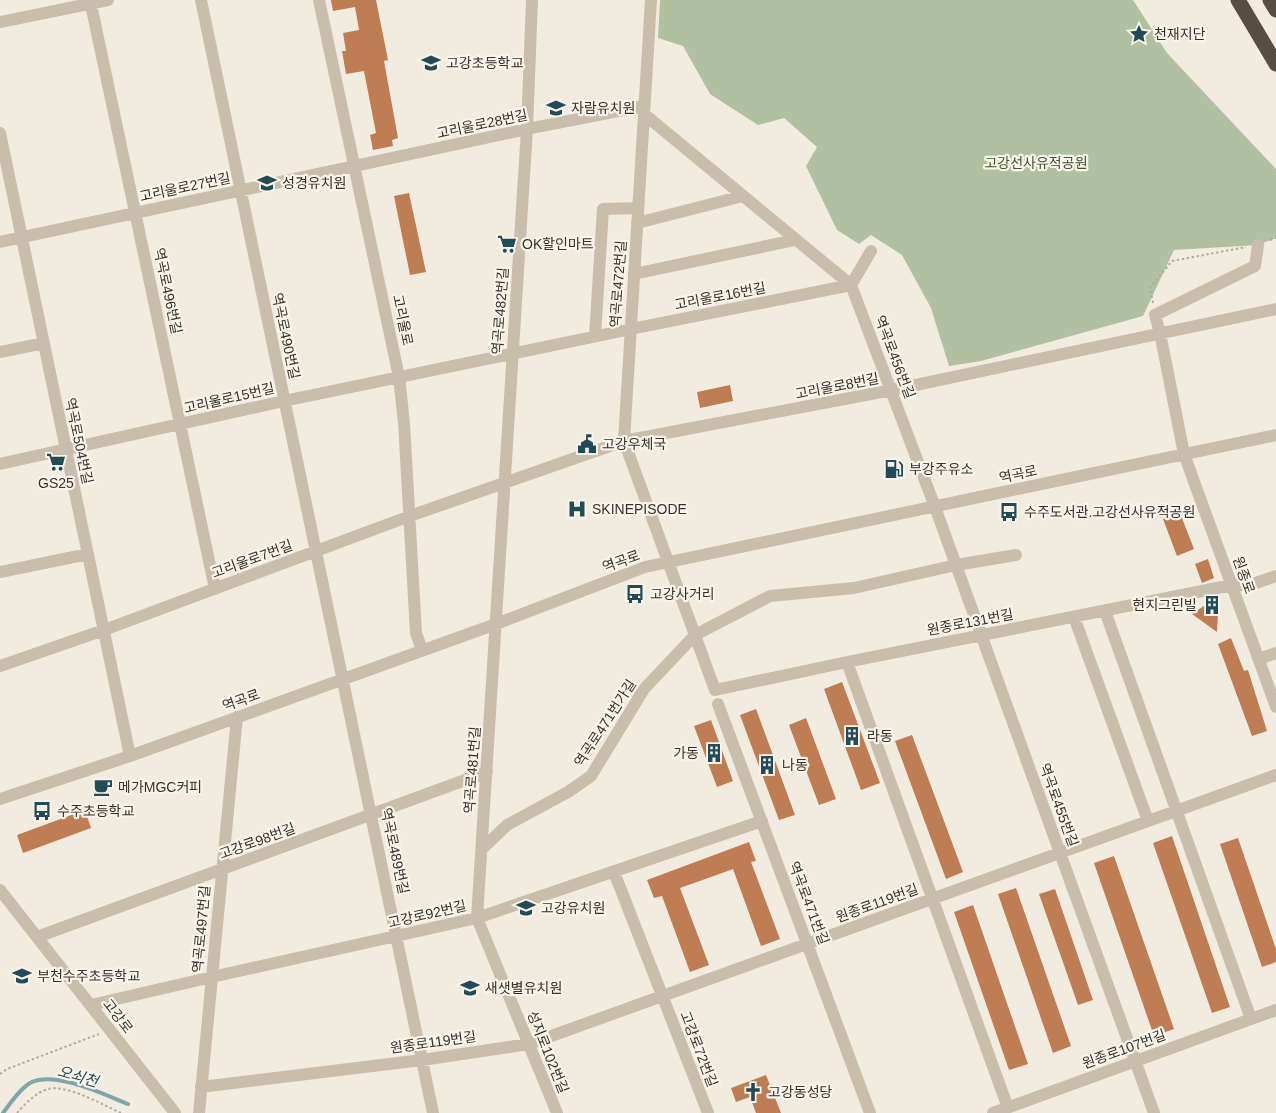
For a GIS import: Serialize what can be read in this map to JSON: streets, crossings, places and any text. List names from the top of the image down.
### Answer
{
  "streets": {
    "street": [
      "고리울로28번길",
      "고리울로27번길",
      "역곡로472번길",
      "역곡로496번길",
      "고리울로16번길",
      "역곡로482번길",
      "고리울로",
      "역곡로490번길",
      "역곡로456번길",
      "고리울로8번길",
      "고리울로15번길",
      "역곡로504번길",
      "역곡로",
      "고리울로7번길",
      "원종로",
      "원종로131번길",
      "역곡로471번가길",
      "역곡로481번길",
      "역곡로455번길",
      "고강로98번길",
      "역곡로489번길",
      "역곡로471번길",
      "원종로119번길",
      "고강로92번길",
      "역곡로497번길",
      "고강로",
      "고강로72번길",
      "원종로107번길",
      "성지로102번길"
    ]
  },
  "crossings": [
    ["고리울로28번길", "고리울로27번길"],
    ["고리울로28번길", "역곡로472번길"],
    ["고리울로28번길", "역곡로482번길"],
    ["고리울로28번길", "고리울로"],
    ["고리울로28번길", "역곡로456번길"],
    ["고리울로27번길", "역곡로496번길"],
    ["고리울로27번길", "고리울로"],
    ["고리울로27번길", "역곡로490번길"],
    ["고리울로27번길", "역곡로504번길"],
    ["역곡로472번길", "고리울로16번길"],
    ["역곡로472번길", "역곡로456번길"],
    ["역곡로472번길", "고리울로8번길"],
    ["역곡로472번길", "역곡로"],
    ["역곡로496번길", "고리울로15번길"],
    ["역곡로496번길", "고리울로7번길"],
    ["고리울로16번길", "역곡로482번길"],
    ["고리울로16번길", "고리울로"],
    ["고리울로16번길", "역곡로456번길"],
    ["고리울로16번길", "고리울로15번길"],
    ["역곡로482번길", "고리울로8번길"],
    ["역곡로482번길", "역곡로"],
    ["역곡로482번길", "역곡로481번길"],
    ["고리울로", "고리울로8번길"],
    ["고리울로", "고리울로15번길"],
    ["고리울로", "역곡로"],
    ["고리울로", "고리울로7번길"],
    ["역곡로490번길", "고리울로15번길"],
    ["역곡로490번길", "역곡로"],
    ["역곡로490번길", "고리울로7번길"],
    ["역곡로490번길", "역곡로489번길"],
    ["역곡로456번길", "고리울로8번길"],
    ["역곡로456번길", "역곡로"],
    ["역곡로456번길", "역곡로455번길"],
    ["고리울로8번길", "고리울로7번길"],
    ["고리울로8번길", "원종로"],
    ["고리울로15번길", "역곡로504번길"],
    ["역곡로504번길", "역곡로"],
    ["역곡로504번길", "고리울로7번길"],
    ["역곡로", "원종로"],
    ["역곡로", "역곡로481번길"],
    ["역곡로", "역곡로455번길"],
    ["역곡로", "역곡로489번길"],
    ["역곡로", "역곡로497번길"],
    ["원종로", "원종로131번길"],
    ["원종로131번길", "역곡로471번가길"],
    ["원종로131번길", "역곡로455번길"],
    ["원종로131번길", "원종로119번길"],
    ["역곡로471번가길", "역곡로481번길"],
    ["역곡로481번길", "고강로98번길"],
    ["역곡로481번길", "고강로92번길"],
    ["역곡로481번길", "성지로102번길"],
    ["역곡로455번길", "원종로119번길"],
    ["역곡로455번길", "원종로107번길"],
    ["고강로98번길", "역곡로489번길"],
    ["고강로98번길", "역곡로497번길"],
    ["고강로98번길", "고강로"],
    ["역곡로489번길", "원종로119번길"],
    ["역곡로489번길", "고강로92번길"],
    ["역곡로471번길", "원종로119번길"],
    ["역곡로471번길", "고강로92번길"],
    ["원종로119번길", "역곡로497번길"],
    ["원종로119번길", "고강로72번길"],
    ["원종로119번길", "성지로102번길"],
    ["고강로92번길", "역곡로497번길"],
    ["고강로92번길", "고강로"],
    ["고강로92번길", "성지로102번길"]
  ],
  "water": ["오쇠천"],
  "parks": ["고강선사유적공원"],
  "places": {
    "place": ["천재지단"],
    "school or university": [
      "고강초등학교",
      "자람유치원",
      "성경유치원",
      "고강유치원",
      "부천수주초등학교",
      "새샛별유치원"
    ],
    "supermarket": ["OK할인마트", "GS25"],
    "public building": ["고강우체국"],
    "fuel station": ["부강주유소"],
    "hospital": ["SKINEPISODE"],
    "bus stop": ["수주도서관.고강선사유적공원", "고강사거리", "수주초등학교"],
    "building": [
      "현지그린빌",
      "라동",
      "가동",
      "나동"
    ],
    "cafe": ["메가MGC커피"],
    "church": ["고강동성당"]
  }
}
